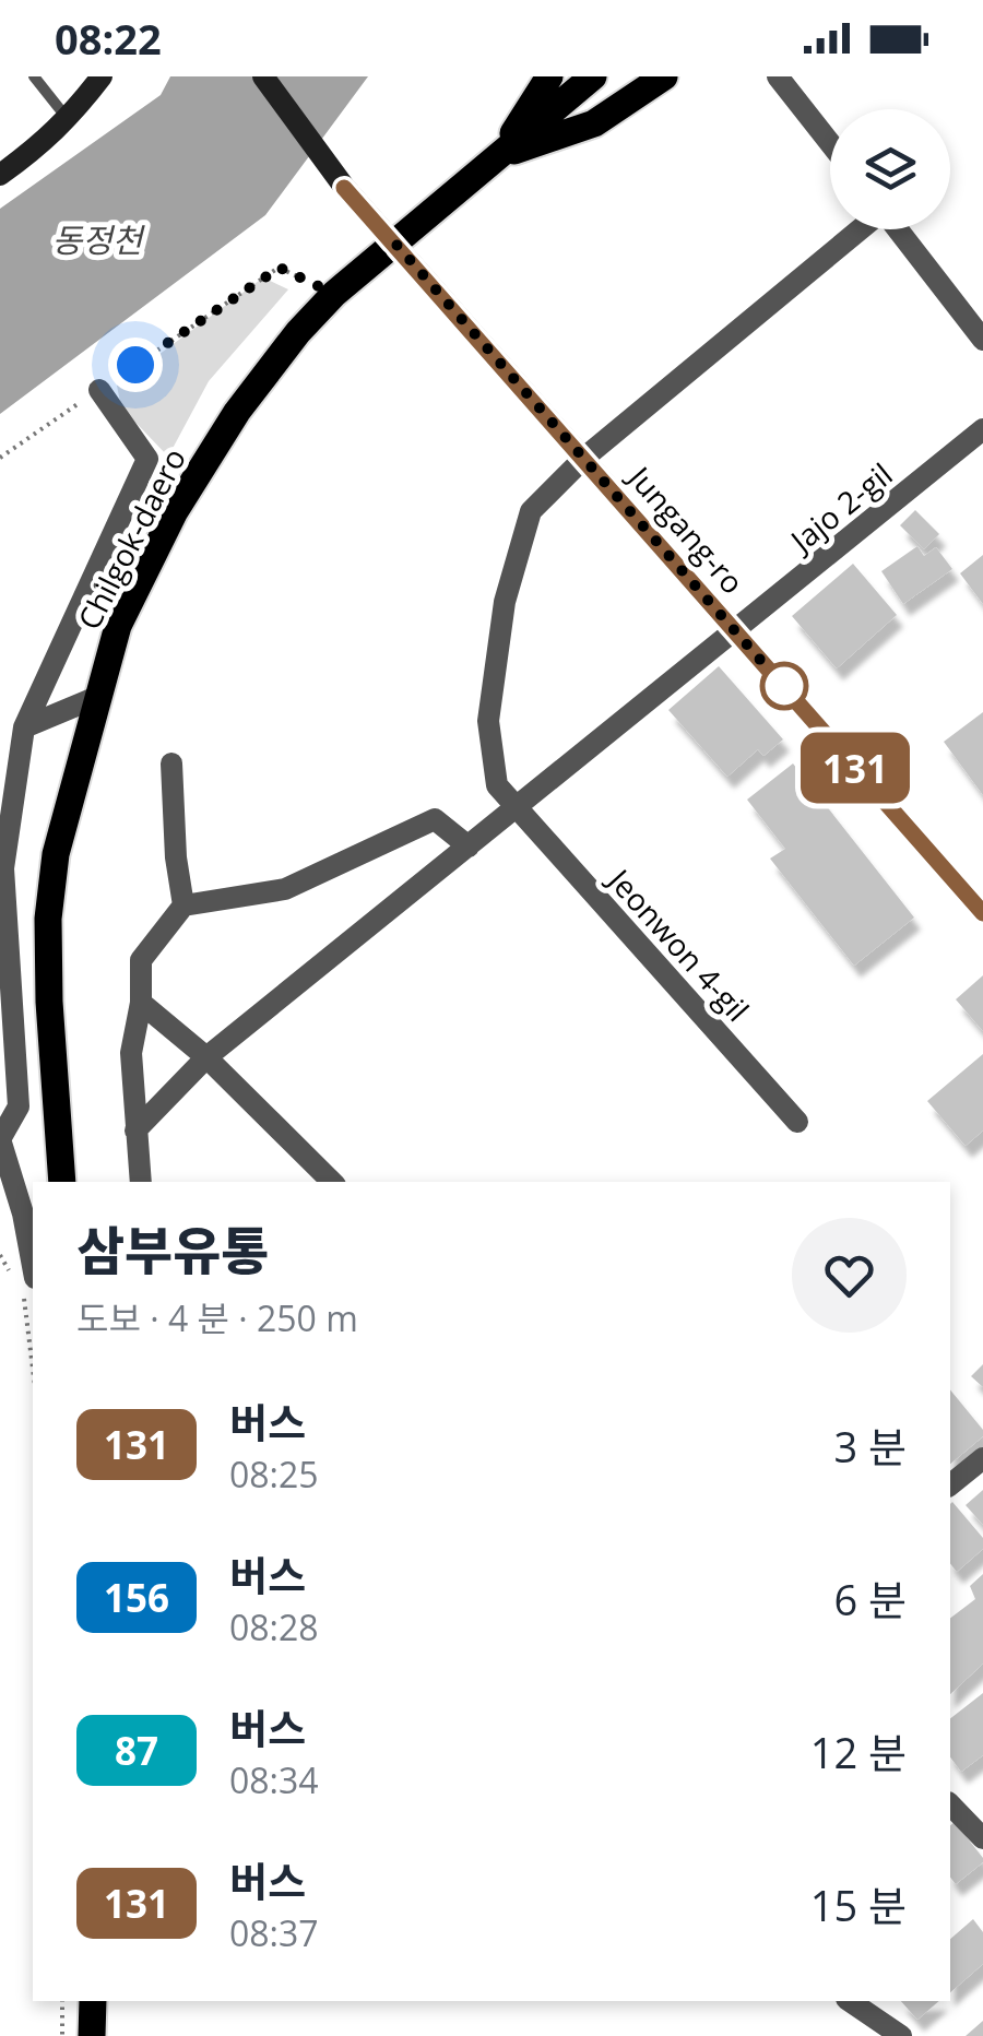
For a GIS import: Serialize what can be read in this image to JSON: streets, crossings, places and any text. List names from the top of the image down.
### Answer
{
  "streets": {
    "main road": ["Chilgok-daero"],
    "street": ["Jajo 2-gil", "Jungang-ro", "Jeonwon 4-gil"]
  },
  "crossings": [
    ["Jajo 2-gil", "Jungang-ro"],
    ["Jungang-ro", "Chilgok-daero"],
    ["Jungang-ro", "Jeonwon 4-gil"]
  ],
  "water": ["동정천"],
  "lines": ["bus line 131"],
  "page": {
    "status": "08:22",
    "on_map": "131",
    "heading": ["삼부유통", "도보 · 4 분 · 250 m"],
    "list": [
      {
        "mark": "131",
        "name": "버스",
        "note": "08:25",
        "value": "3 분"
      },
      {
        "mark": "156",
        "name": "버스",
        "note": "08:28",
        "value": "6 분"
      },
      {
        "mark": "87",
        "name": "버스",
        "note": "08:34",
        "value": "12 분"
      },
      {
        "mark": "131",
        "name": "버스",
        "note": "08:37",
        "value": "15 분"
      }
    ]
  }
}
